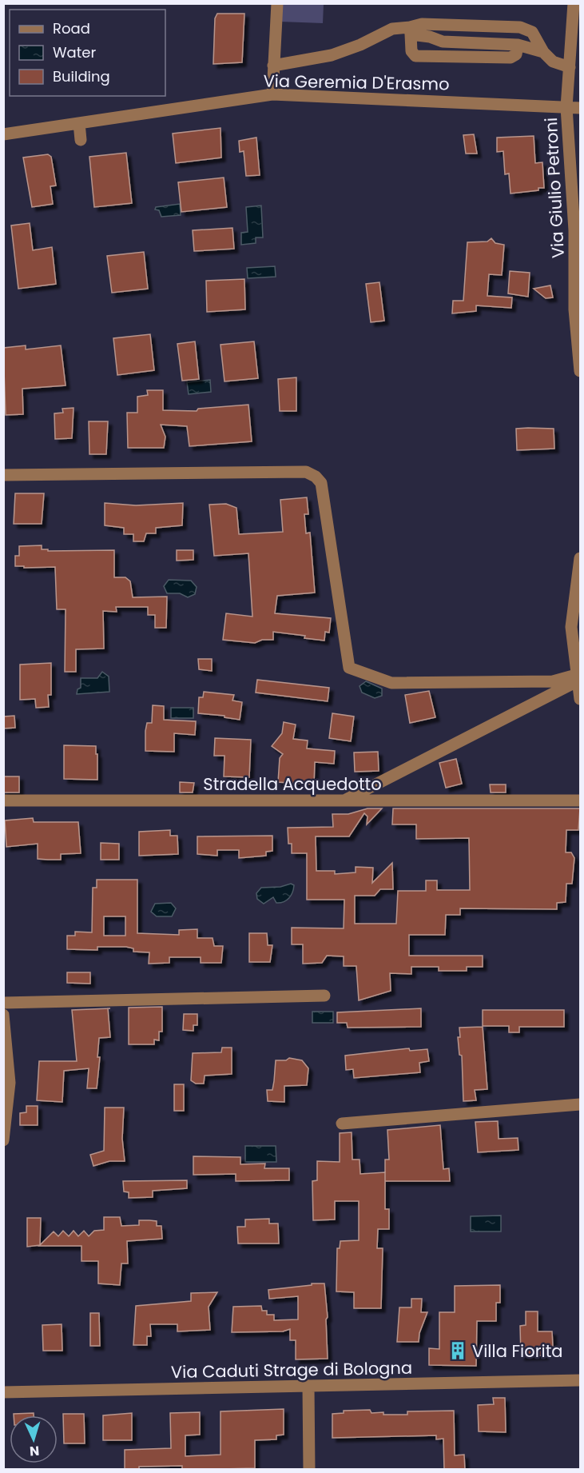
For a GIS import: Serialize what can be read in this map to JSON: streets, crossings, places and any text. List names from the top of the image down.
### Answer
{
  "streets": {
    "street": [
      "Via Geremia D'Erasmo",
      "Via Giulio Petroni",
      "Stradella Acquedotto",
      "Via Caduti Strage di Bologna"
    ]
  },
  "crossings": [
    ["Via Geremia D'Erasmo", "Via Giulio Petroni"]
  ],
  "places": {
    "building": ["Villa Fiorita"]
  },
  "legend": ["Road", "Water", "Building"],
  "north": "bottom"
}
